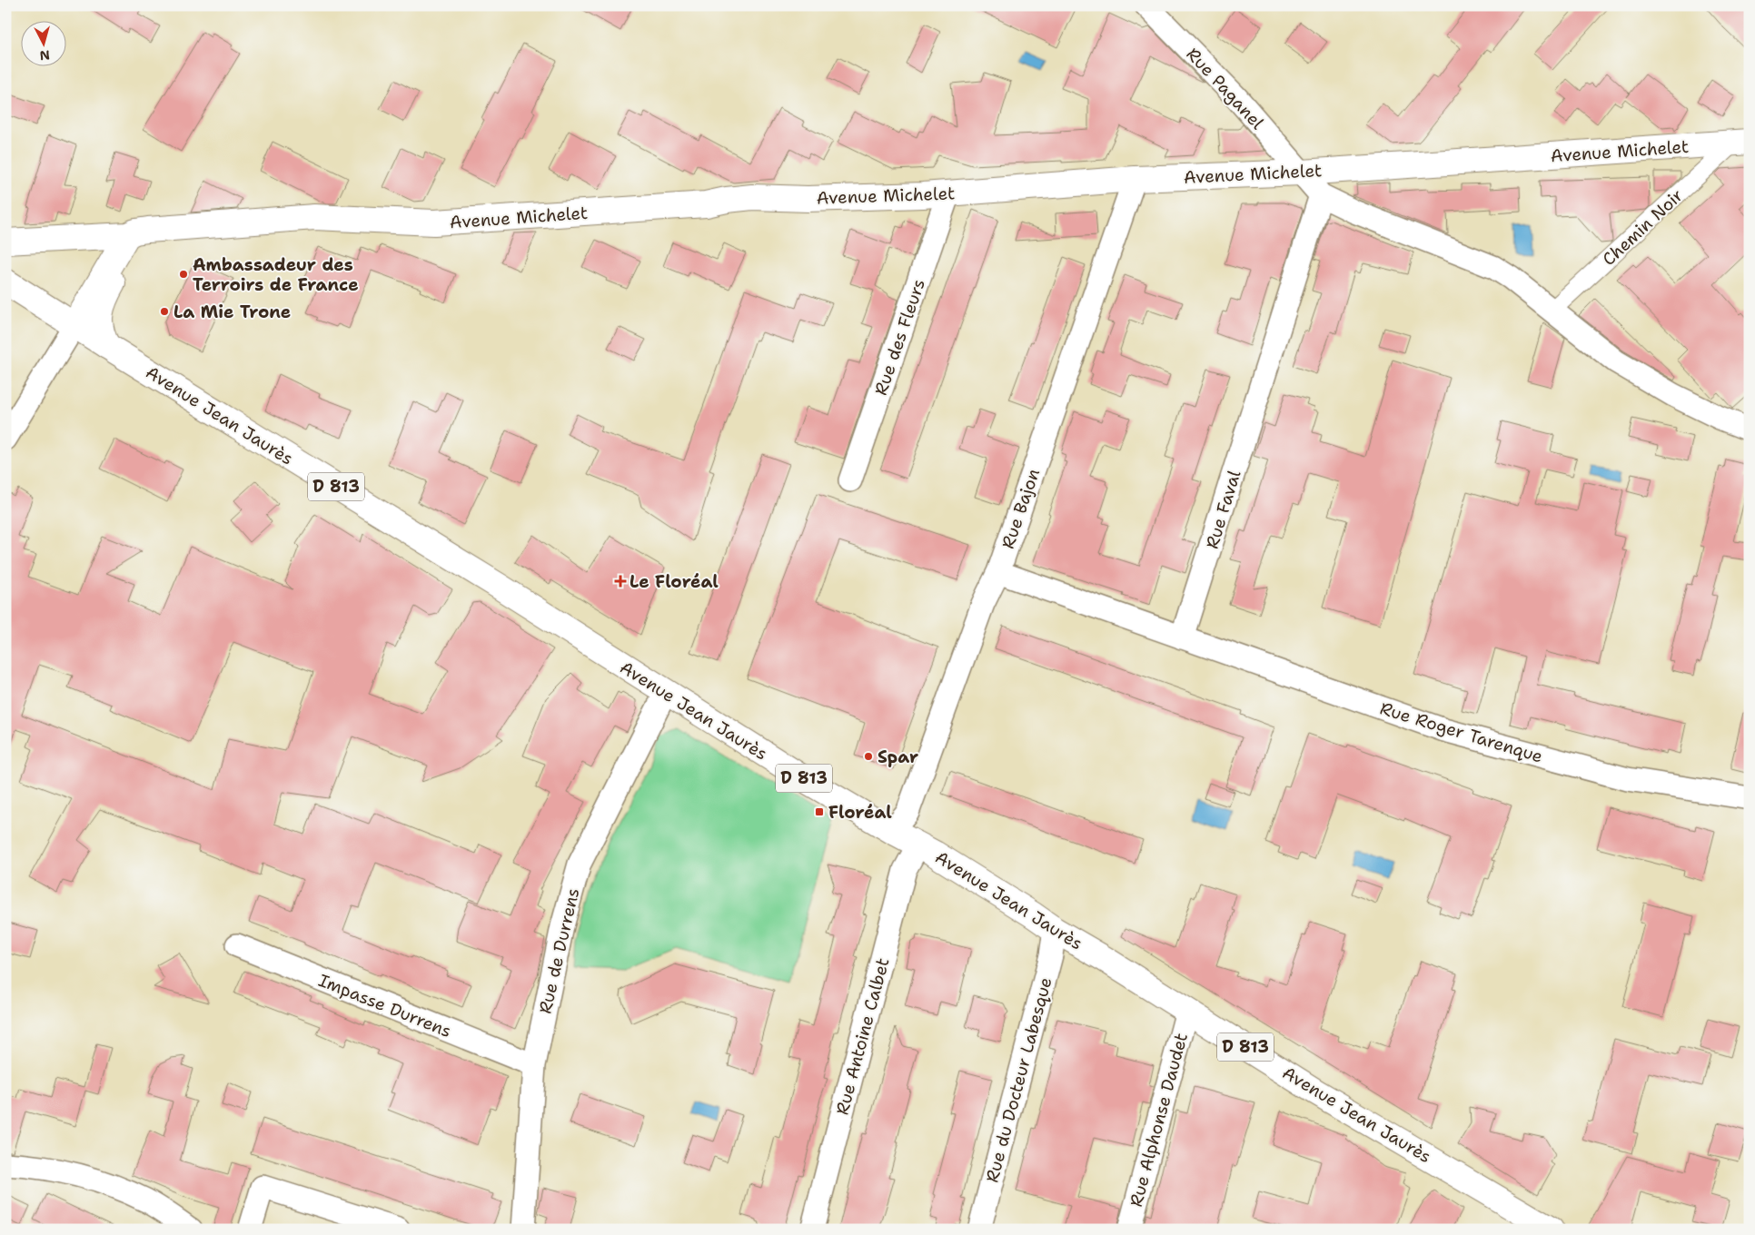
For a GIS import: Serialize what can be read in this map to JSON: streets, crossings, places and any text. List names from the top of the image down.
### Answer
{
  "streets": {
    "street": [
      "Rue Paganel",
      "Avenue Michelet",
      "Chemin Noir",
      "Rue des Fleurs",
      "Avenue Jean Jaurès",
      "D 813",
      "Rue Bajon",
      "Rue Faval",
      "Rue Roger Tarenque",
      "Rue de Durrens",
      "Impasse Durrens",
      "Rue Antoine Calbet",
      "Rue du Docteur Labesque",
      "Rue Alphonse Daudet"
    ]
  },
  "crossings": [
    ["Rue Paganel", "Avenue Michelet"],
    ["Rue Paganel", "Rue Faval"],
    ["Avenue Michelet", "Chemin Noir"],
    ["Avenue Michelet", "Rue des Fleurs"],
    ["Avenue Michelet", "Rue Bajon"],
    ["Avenue Jean Jaurès", "Rue Bajon"],
    ["Avenue Jean Jaurès", "Rue de Durrens"],
    ["Avenue Jean Jaurès", "Rue Antoine Calbet"],
    ["Avenue Jean Jaurès", "Rue du Docteur Labesque"],
    ["Avenue Jean Jaurès", "Rue Alphonse Daudet"],
    ["Rue Faval", "Rue Roger Tarenque"],
    ["Rue de Durrens", "Impasse Durrens"]
  ],
  "places": {
    "other": ["Ambassadeur des Terroirs de France", "La Mie Trone", "Spar"],
    "health": ["Le Floréal"],
    "transit": ["Floréal"]
  },
  "north": "bottom"
}
